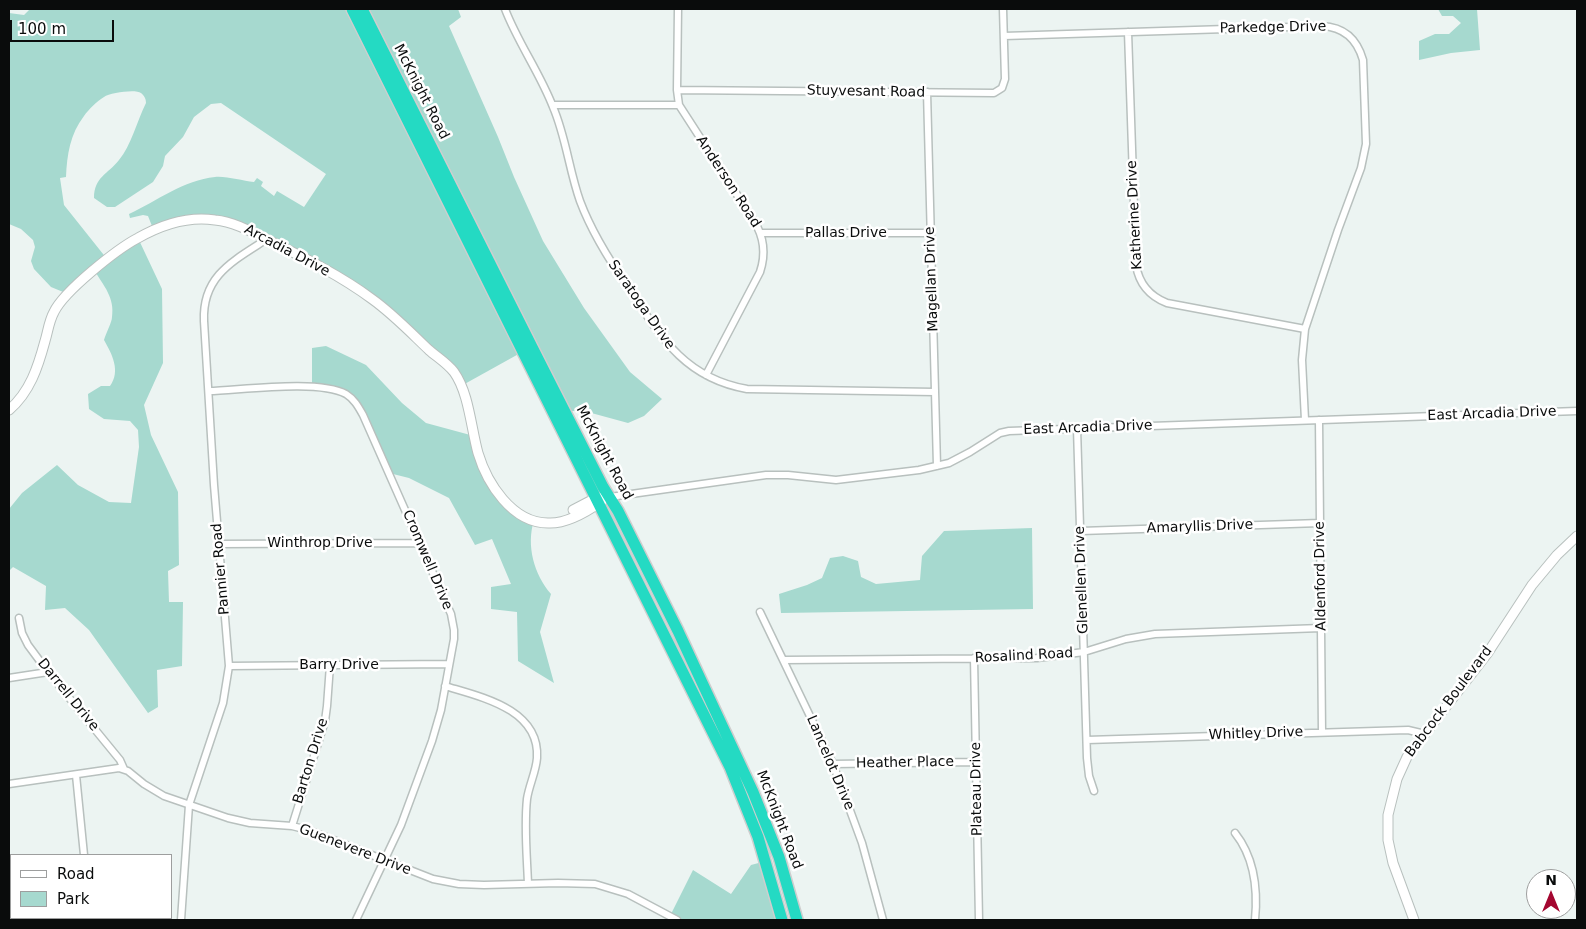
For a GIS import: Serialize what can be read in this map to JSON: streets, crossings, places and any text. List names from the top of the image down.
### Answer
{
  "streets": {
    "highway": ["McKnight Road"],
    "street": [
      "Parkedge Drive",
      "Stuyvesant Road",
      "Anderson Road",
      "Katherine Drive",
      "Pallas Drive",
      "Arcadia Drive",
      "Magellan Drive",
      "Saratoga Drive",
      "East Arcadia Drive",
      "Amaryllis Drive",
      "Winthrop Drive",
      "Cromwell Drive",
      "Pannier Road",
      "Aldenford Drive",
      "Glenellen Drive",
      "Rosalind Road",
      "Barry Drive",
      "Darrell Drive",
      "Babcock Boulevard",
      "Whitley Drive",
      "Barton Drive",
      "Lancelot Drive",
      "Heather Place",
      "Plateau Drive",
      "Guenevere Drive"
    ]
  },
  "crossings": [
    ["Parkedge Drive", "Stuyvesant Road"],
    ["Parkedge Drive", "Katherine Drive"],
    ["Parkedge Drive", "East Arcadia Drive"],
    ["McKnight Road", "Arcadia Drive"],
    ["McKnight Road", "East Arcadia Drive"],
    ["Stuyvesant Road", "Anderson Road"],
    ["Stuyvesant Road", "Magellan Drive"],
    ["Anderson Road", "Pallas Drive"],
    ["Anderson Road", "Saratoga Drive"],
    ["Pallas Drive", "Magellan Drive"],
    ["Arcadia Drive", "East Arcadia Drive"],
    ["Arcadia Drive", "Pannier Road"],
    ["Magellan Drive", "Saratoga Drive"],
    ["Magellan Drive", "East Arcadia Drive"],
    ["East Arcadia Drive", "Aldenford Drive"],
    ["East Arcadia Drive", "Glenellen Drive"],
    ["Amaryllis Drive", "Aldenford Drive"],
    ["Amaryllis Drive", "Glenellen Drive"],
    ["Winthrop Drive", "Cromwell Drive"],
    ["Winthrop Drive", "Pannier Road"],
    ["Cromwell Drive", "Pannier Road"],
    ["Cromwell Drive", "Barry Drive"],
    ["Cromwell Drive", "Guenevere Drive"],
    ["Pannier Road", "Barry Drive"],
    ["Pannier Road", "Guenevere Drive"],
    ["Aldenford Drive", "Rosalind Road"],
    ["Aldenford Drive", "Whitley Drive"],
    ["Glenellen Drive", "Rosalind Road"],
    ["Glenellen Drive", "Whitley Drive"],
    ["Rosalind Road", "Lancelot Drive"],
    ["Rosalind Road", "Plateau Drive"],
    ["Barry Drive", "Barton Drive"],
    ["Darrell Drive", "Guenevere Drive"],
    ["Babcock Boulevard", "Whitley Drive"],
    ["Barton Drive", "Guenevere Drive"],
    ["Lancelot Drive", "Heather Place"],
    ["Heather Place", "Plateau Drive"]
  ],
  "legend": ["Road", "Park"],
  "scale_bar": "100 m",
  "north": "top"
}
